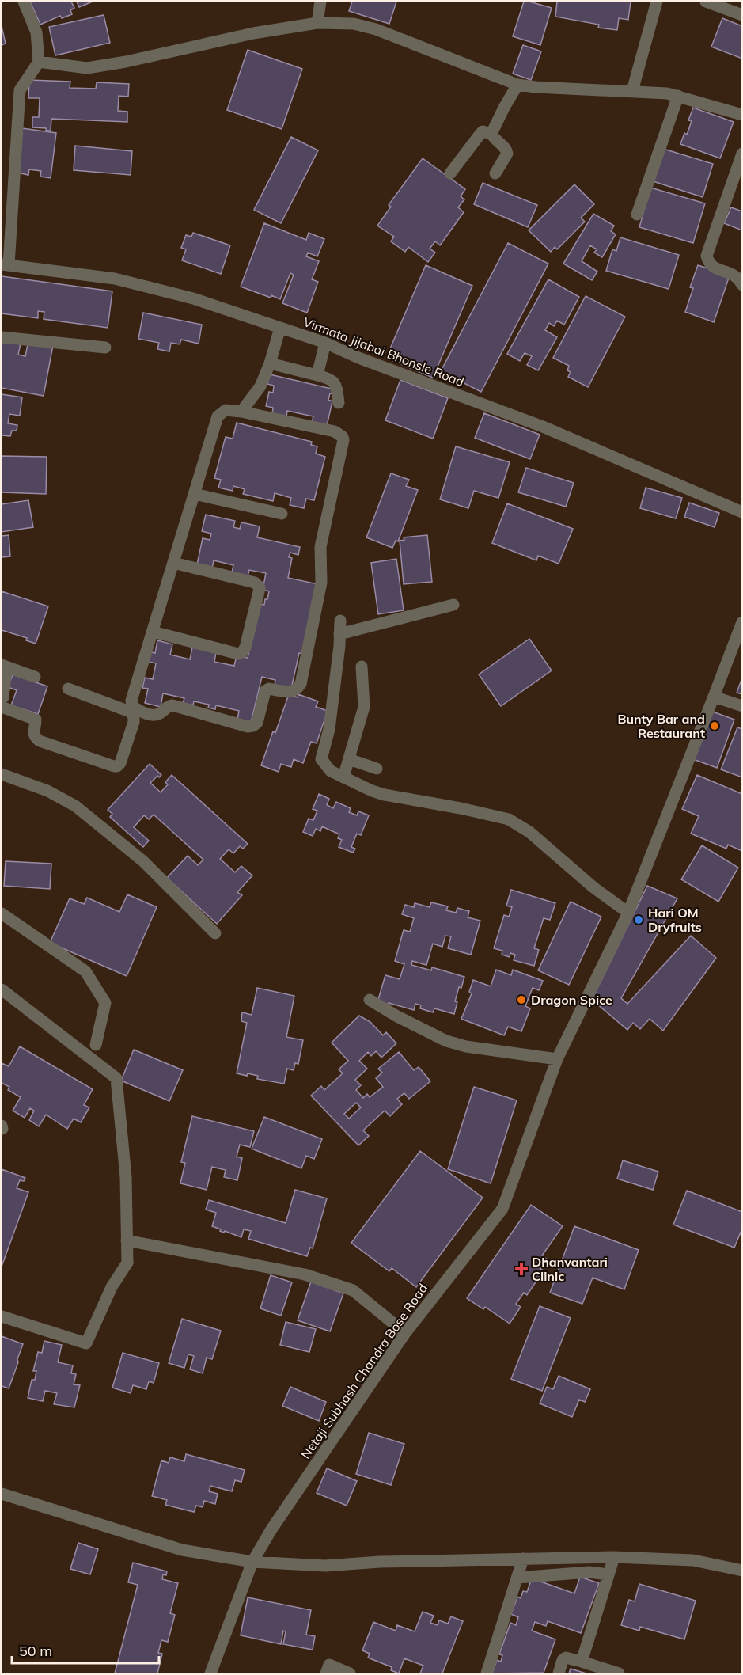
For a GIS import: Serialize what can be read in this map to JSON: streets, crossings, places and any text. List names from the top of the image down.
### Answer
{
  "streets": {
    "street": ["Virmata Jijabai Bhonsle Road", "Netaji Subhash Chandra Bose Road"]
  },
  "places": {
    "other": ["Bunty Bar and Restaurant", "Hari OM Dryfruits", "Dragon Spice"],
    "health": ["Dhanvantari Clinic"]
  },
  "scale_bar": "50 m"
}
